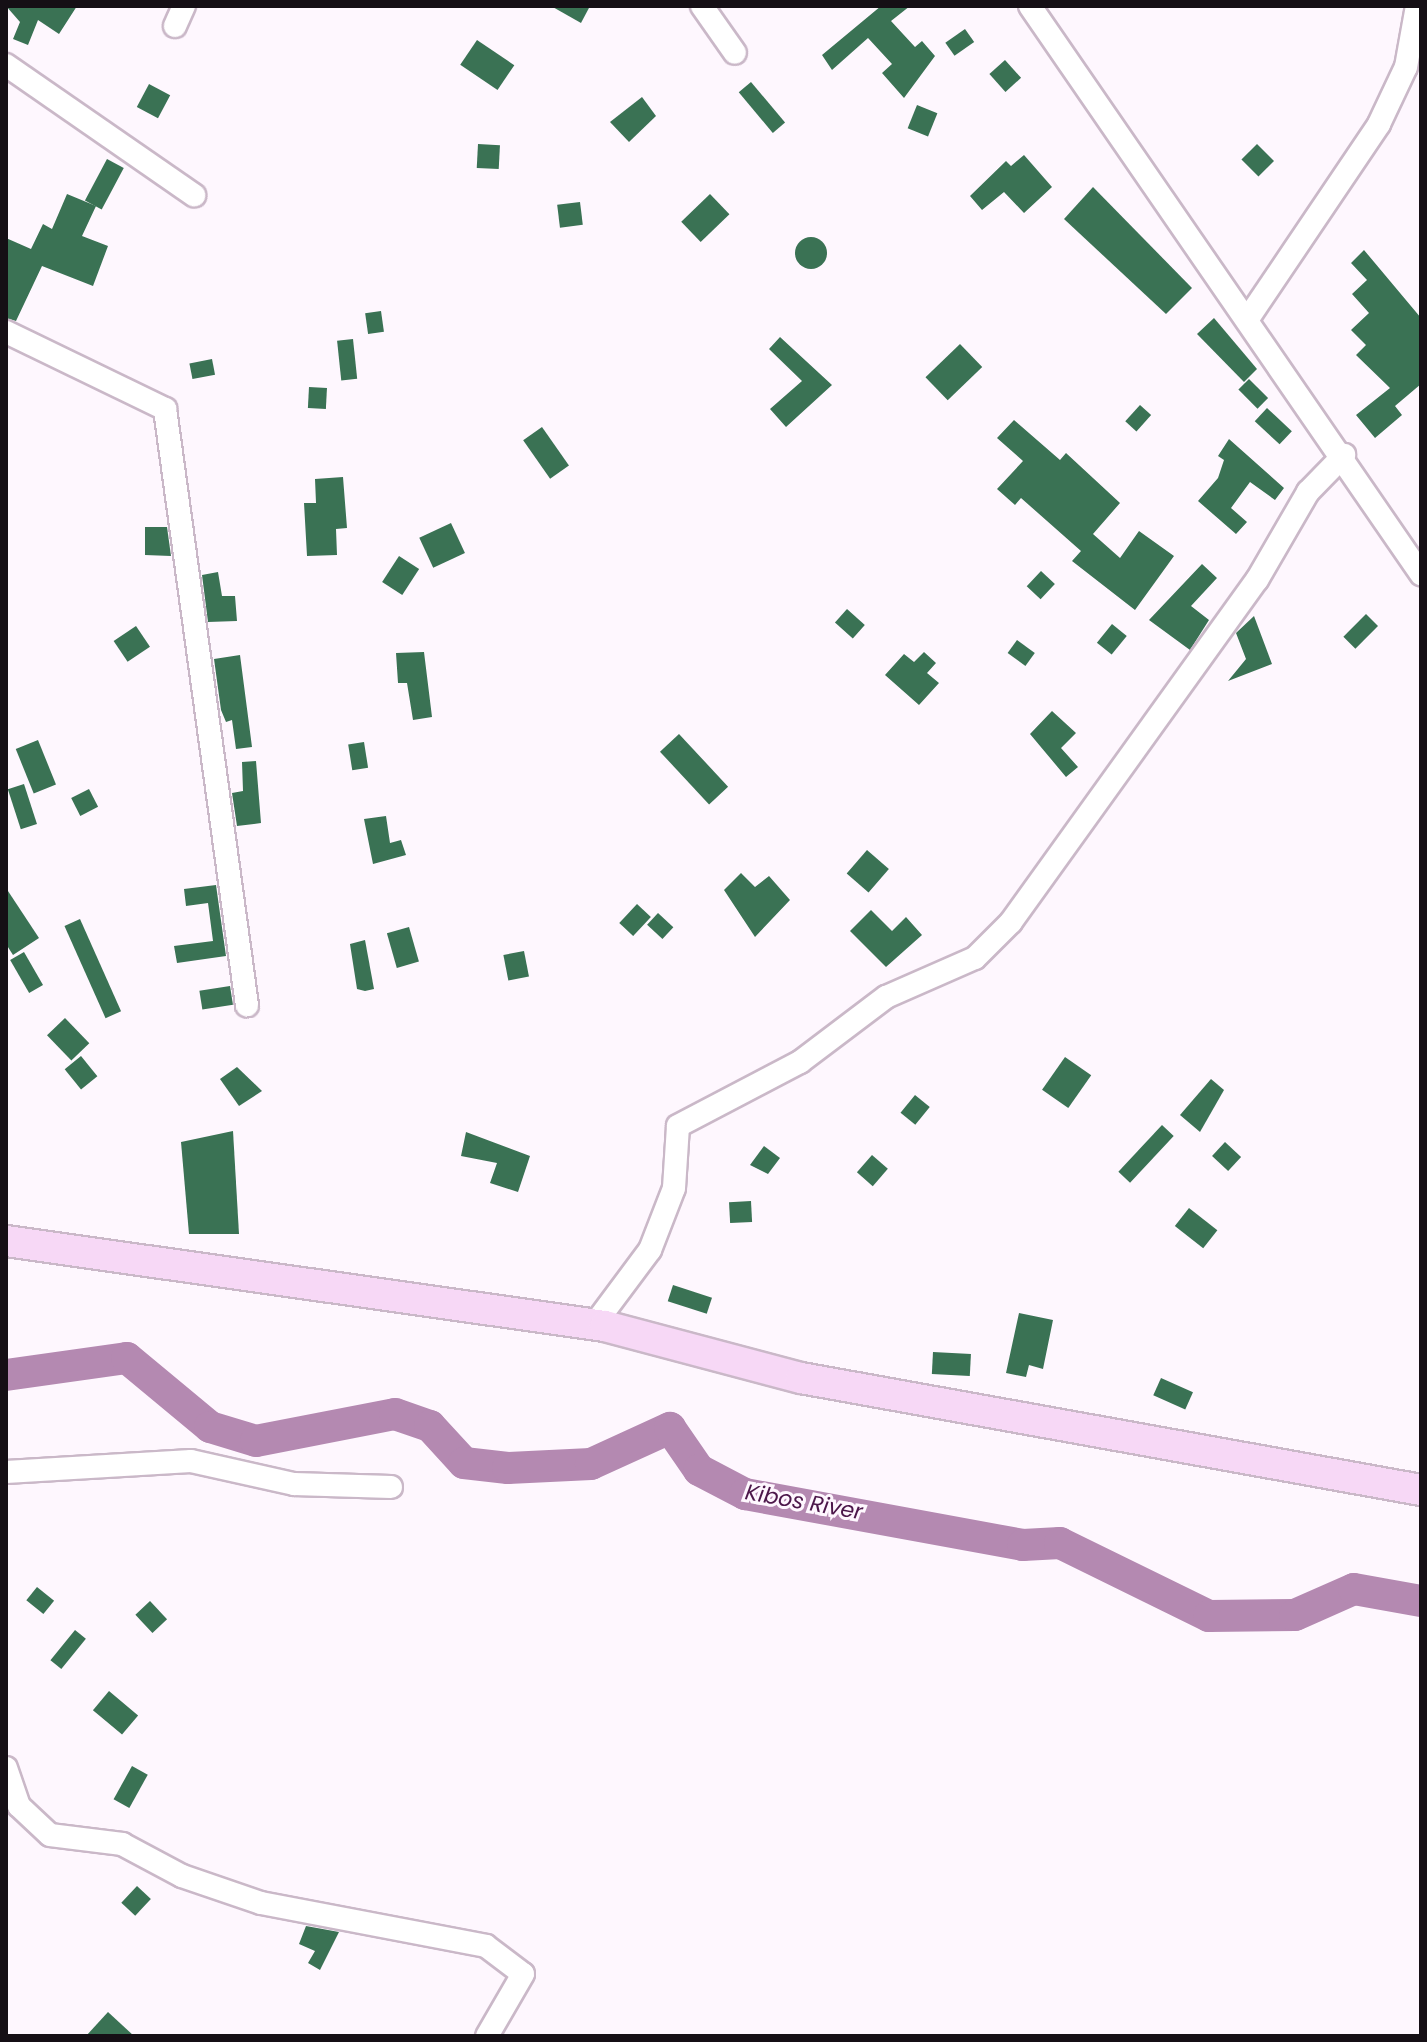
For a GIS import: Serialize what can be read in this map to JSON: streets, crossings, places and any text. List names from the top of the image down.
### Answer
{
  "water": ["Kibos River"]
}
